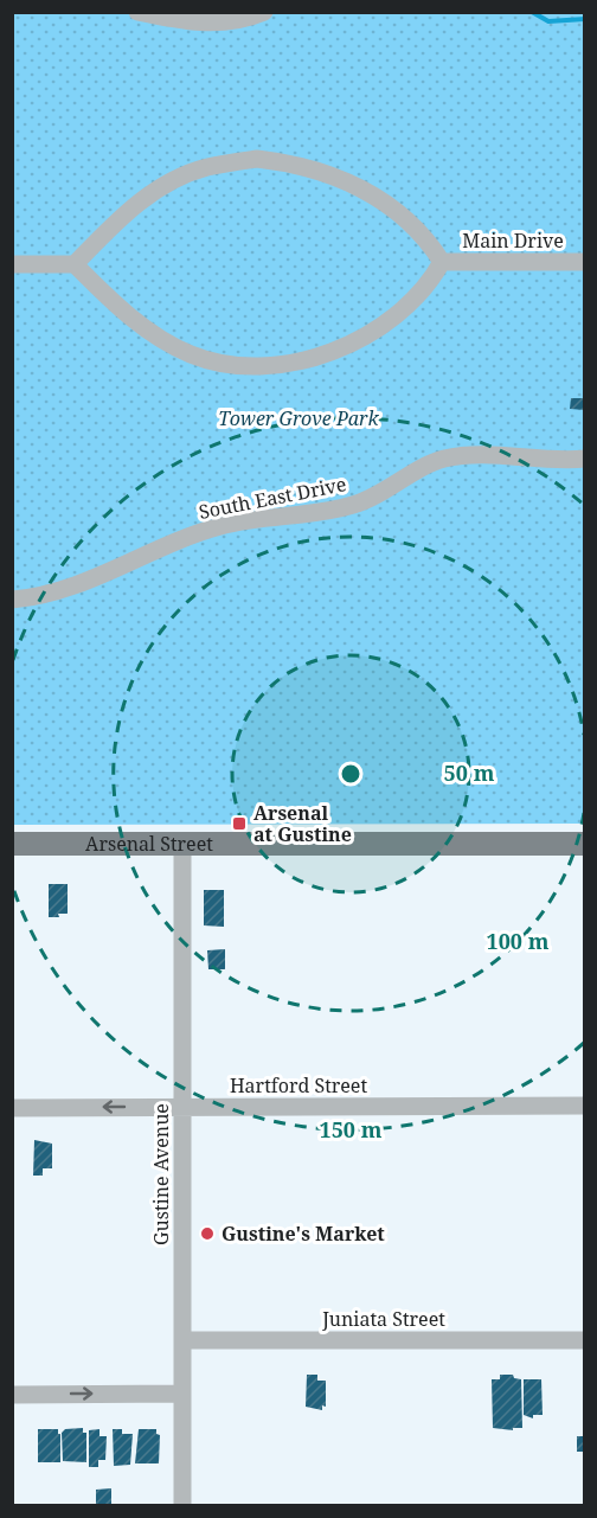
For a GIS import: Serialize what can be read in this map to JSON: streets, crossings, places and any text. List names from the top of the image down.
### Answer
{
  "streets": {
    "main road": ["Arsenal Street"],
    "street": [
      "Main Drive",
      "South East Drive",
      "Hartford Street",
      "Gustine Avenue",
      "Juniata Street"
    ]
  },
  "crossings": [
    ["Arsenal Street", "Gustine Avenue"],
    ["Hartford Street", "Gustine Avenue"],
    ["Gustine Avenue", "Juniata Street"]
  ],
  "parks": ["Tower Grove Park"],
  "places": {
    "transit": ["Arsenal at Gustine"],
    "other": ["Gustine's Market"]
  },
  "rings": ["50 m", "100 m", "150 m"]
}
